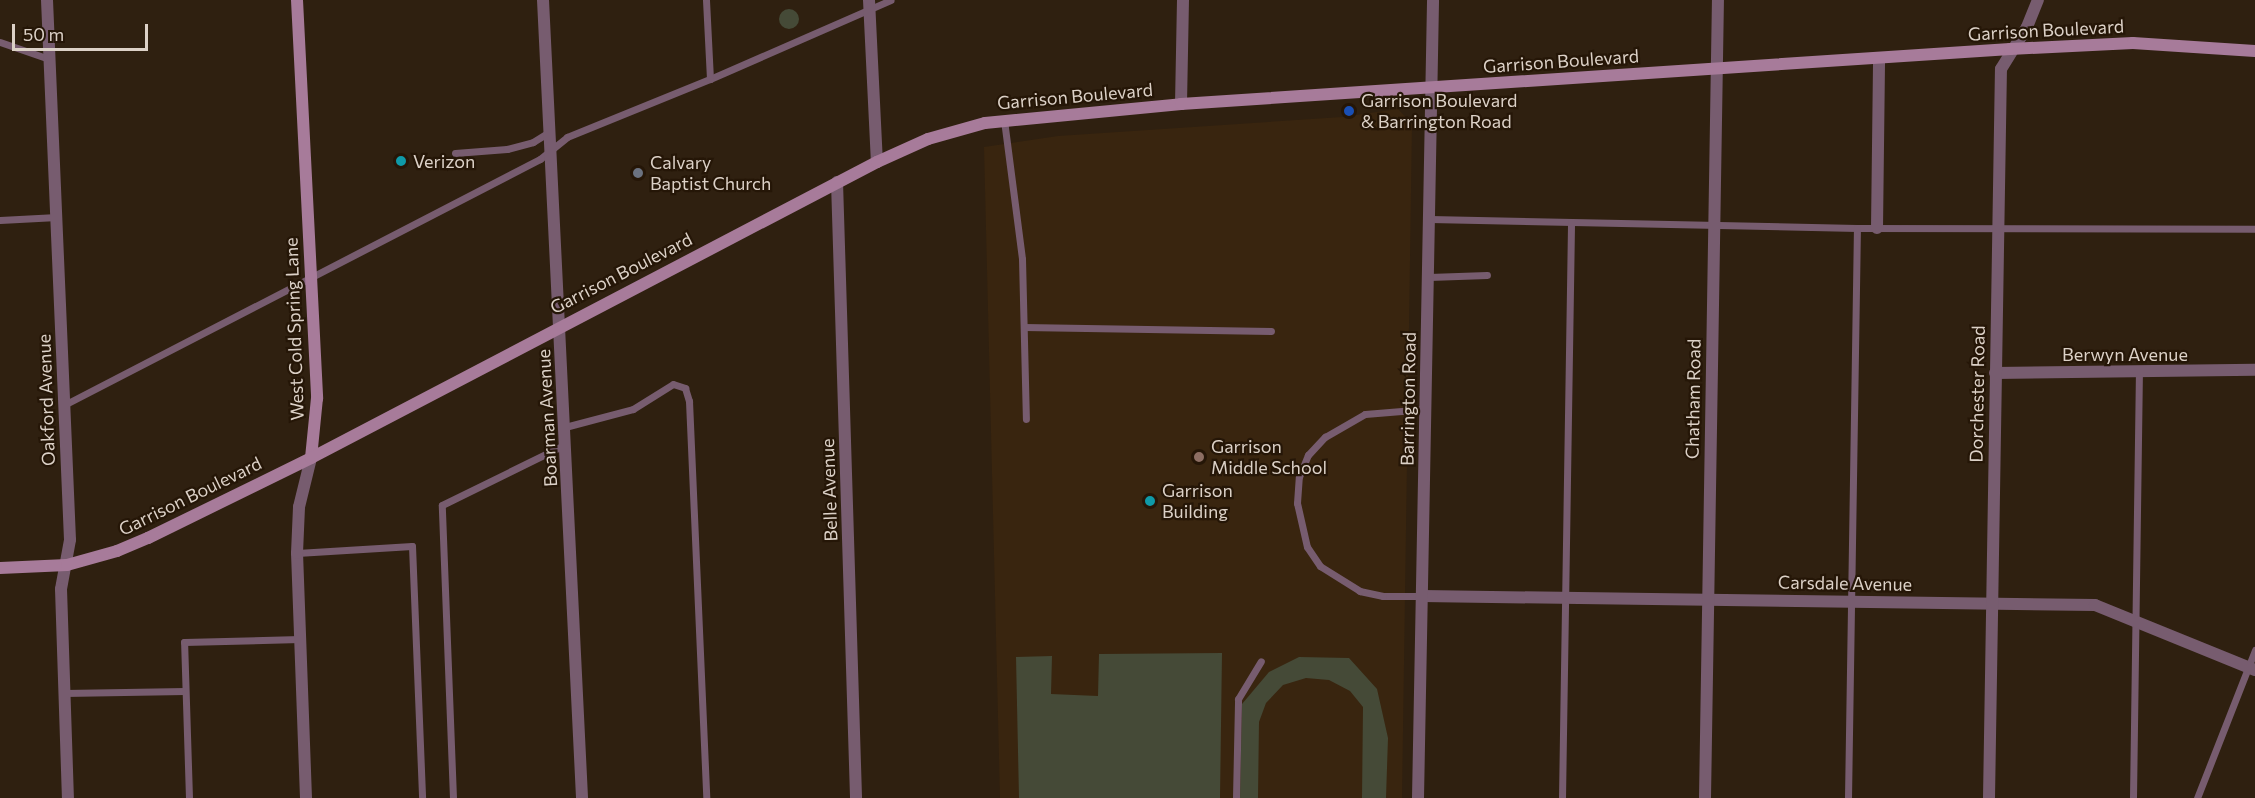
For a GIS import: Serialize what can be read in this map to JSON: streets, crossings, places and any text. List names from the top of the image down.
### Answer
{
  "streets": {
    "main road": ["Garrison Boulevard", "West Cold Spring Lane"],
    "street": [
      "Berwyn Avenue",
      "Dorchester Road",
      "Barrington Road",
      "Chatham Road",
      "Oakford Avenue",
      "Boarman Avenue",
      "Belle Avenue",
      "Carsdale Avenue"
    ]
  },
  "crossings": [
    ["Garrison Boulevard", "West Cold Spring Lane"],
    ["Garrison Boulevard", "Dorchester Road"],
    ["Garrison Boulevard", "Barrington Road"],
    ["Garrison Boulevard", "Chatham Road"],
    ["Garrison Boulevard", "Oakford Avenue"],
    ["Garrison Boulevard", "Boarman Avenue"],
    ["Garrison Boulevard", "Belle Avenue"],
    ["Berwyn Avenue", "Dorchester Road"],
    ["Dorchester Road", "Carsdale Avenue"],
    ["Barrington Road", "Carsdale Avenue"],
    ["Chatham Road", "Carsdale Avenue"]
  ],
  "places": [
    "Garrison Boulevard & Barrington Road",
    "Verizon",
    "Calvary Baptist Church",
    "Garrison Middle School",
    "Garrison Building"
  ],
  "scale_bar": "50 m"
}
